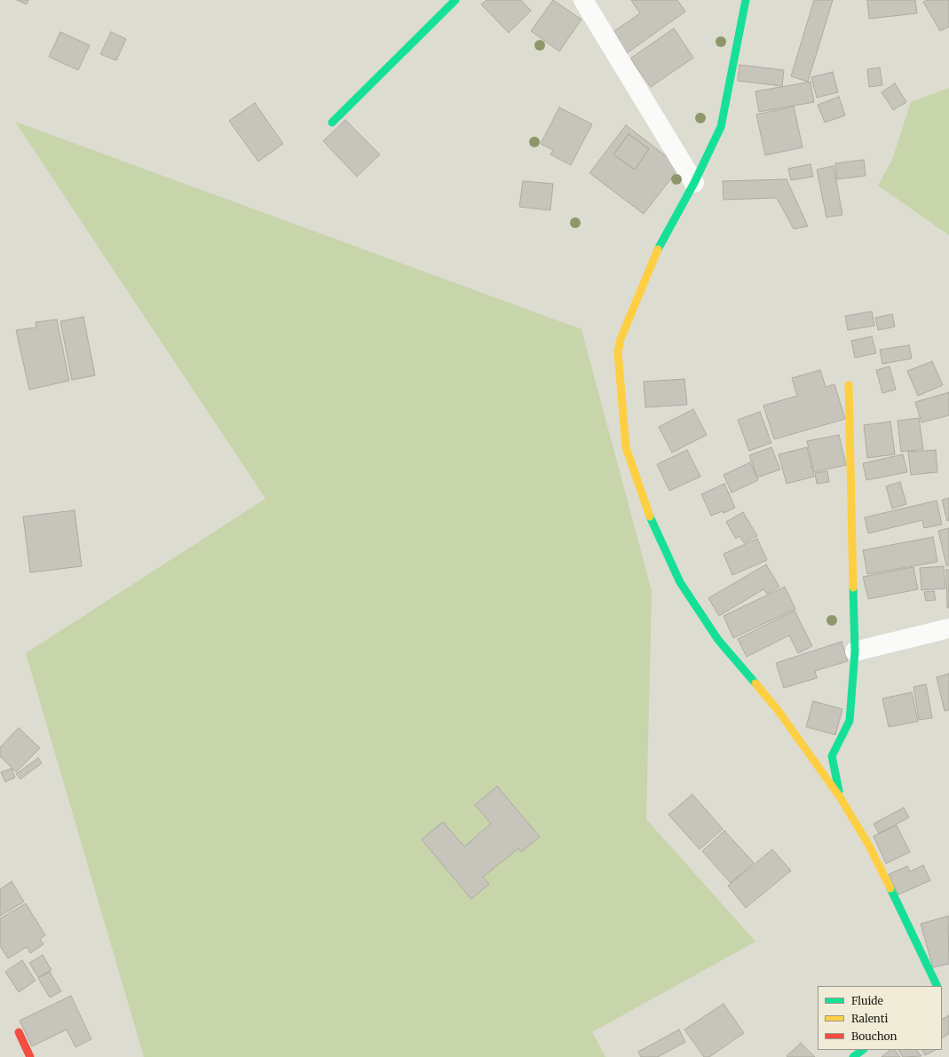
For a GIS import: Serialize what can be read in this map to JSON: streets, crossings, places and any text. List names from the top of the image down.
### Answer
{
  "legend": ["Fluide", "Ralenti", "Bouchon"]
}
